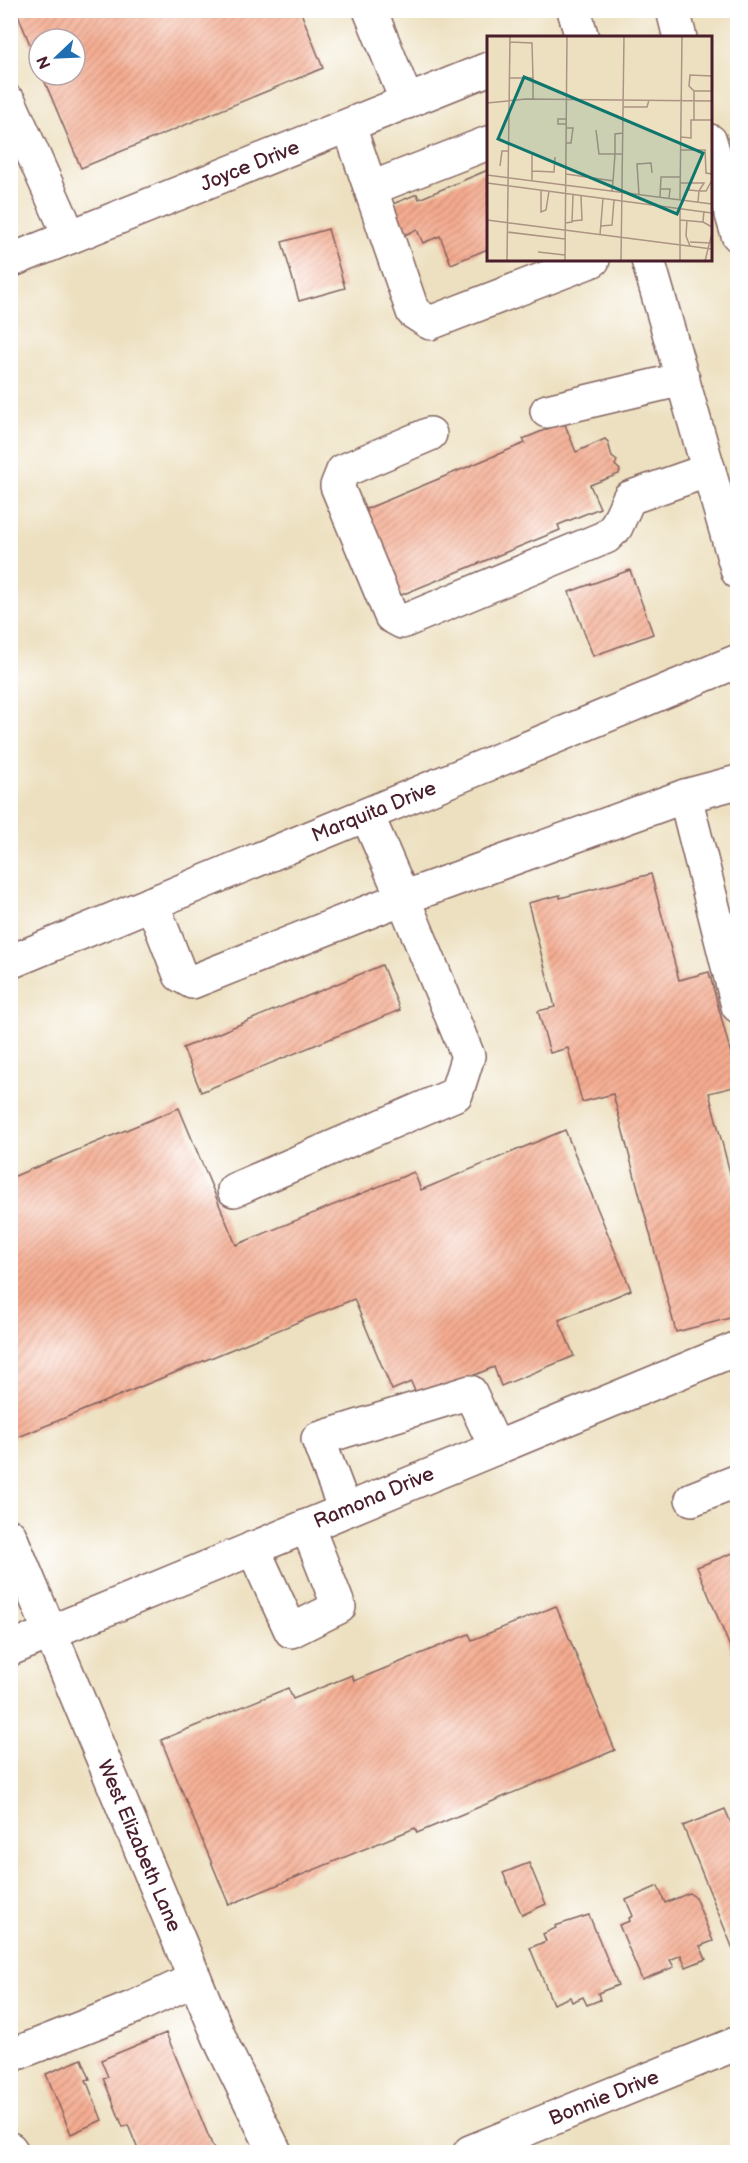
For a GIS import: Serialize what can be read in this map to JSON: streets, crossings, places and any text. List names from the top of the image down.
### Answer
{
  "streets": {
    "street": [
      "Joyce Drive",
      "Marquita Drive",
      "Ramona Drive",
      "West Elizabeth Lane",
      "Bonnie Drive"
    ]
  },
  "crossings": [
    ["Ramona Drive", "West Elizabeth Lane"]
  ],
  "north": "bottom left"
}
